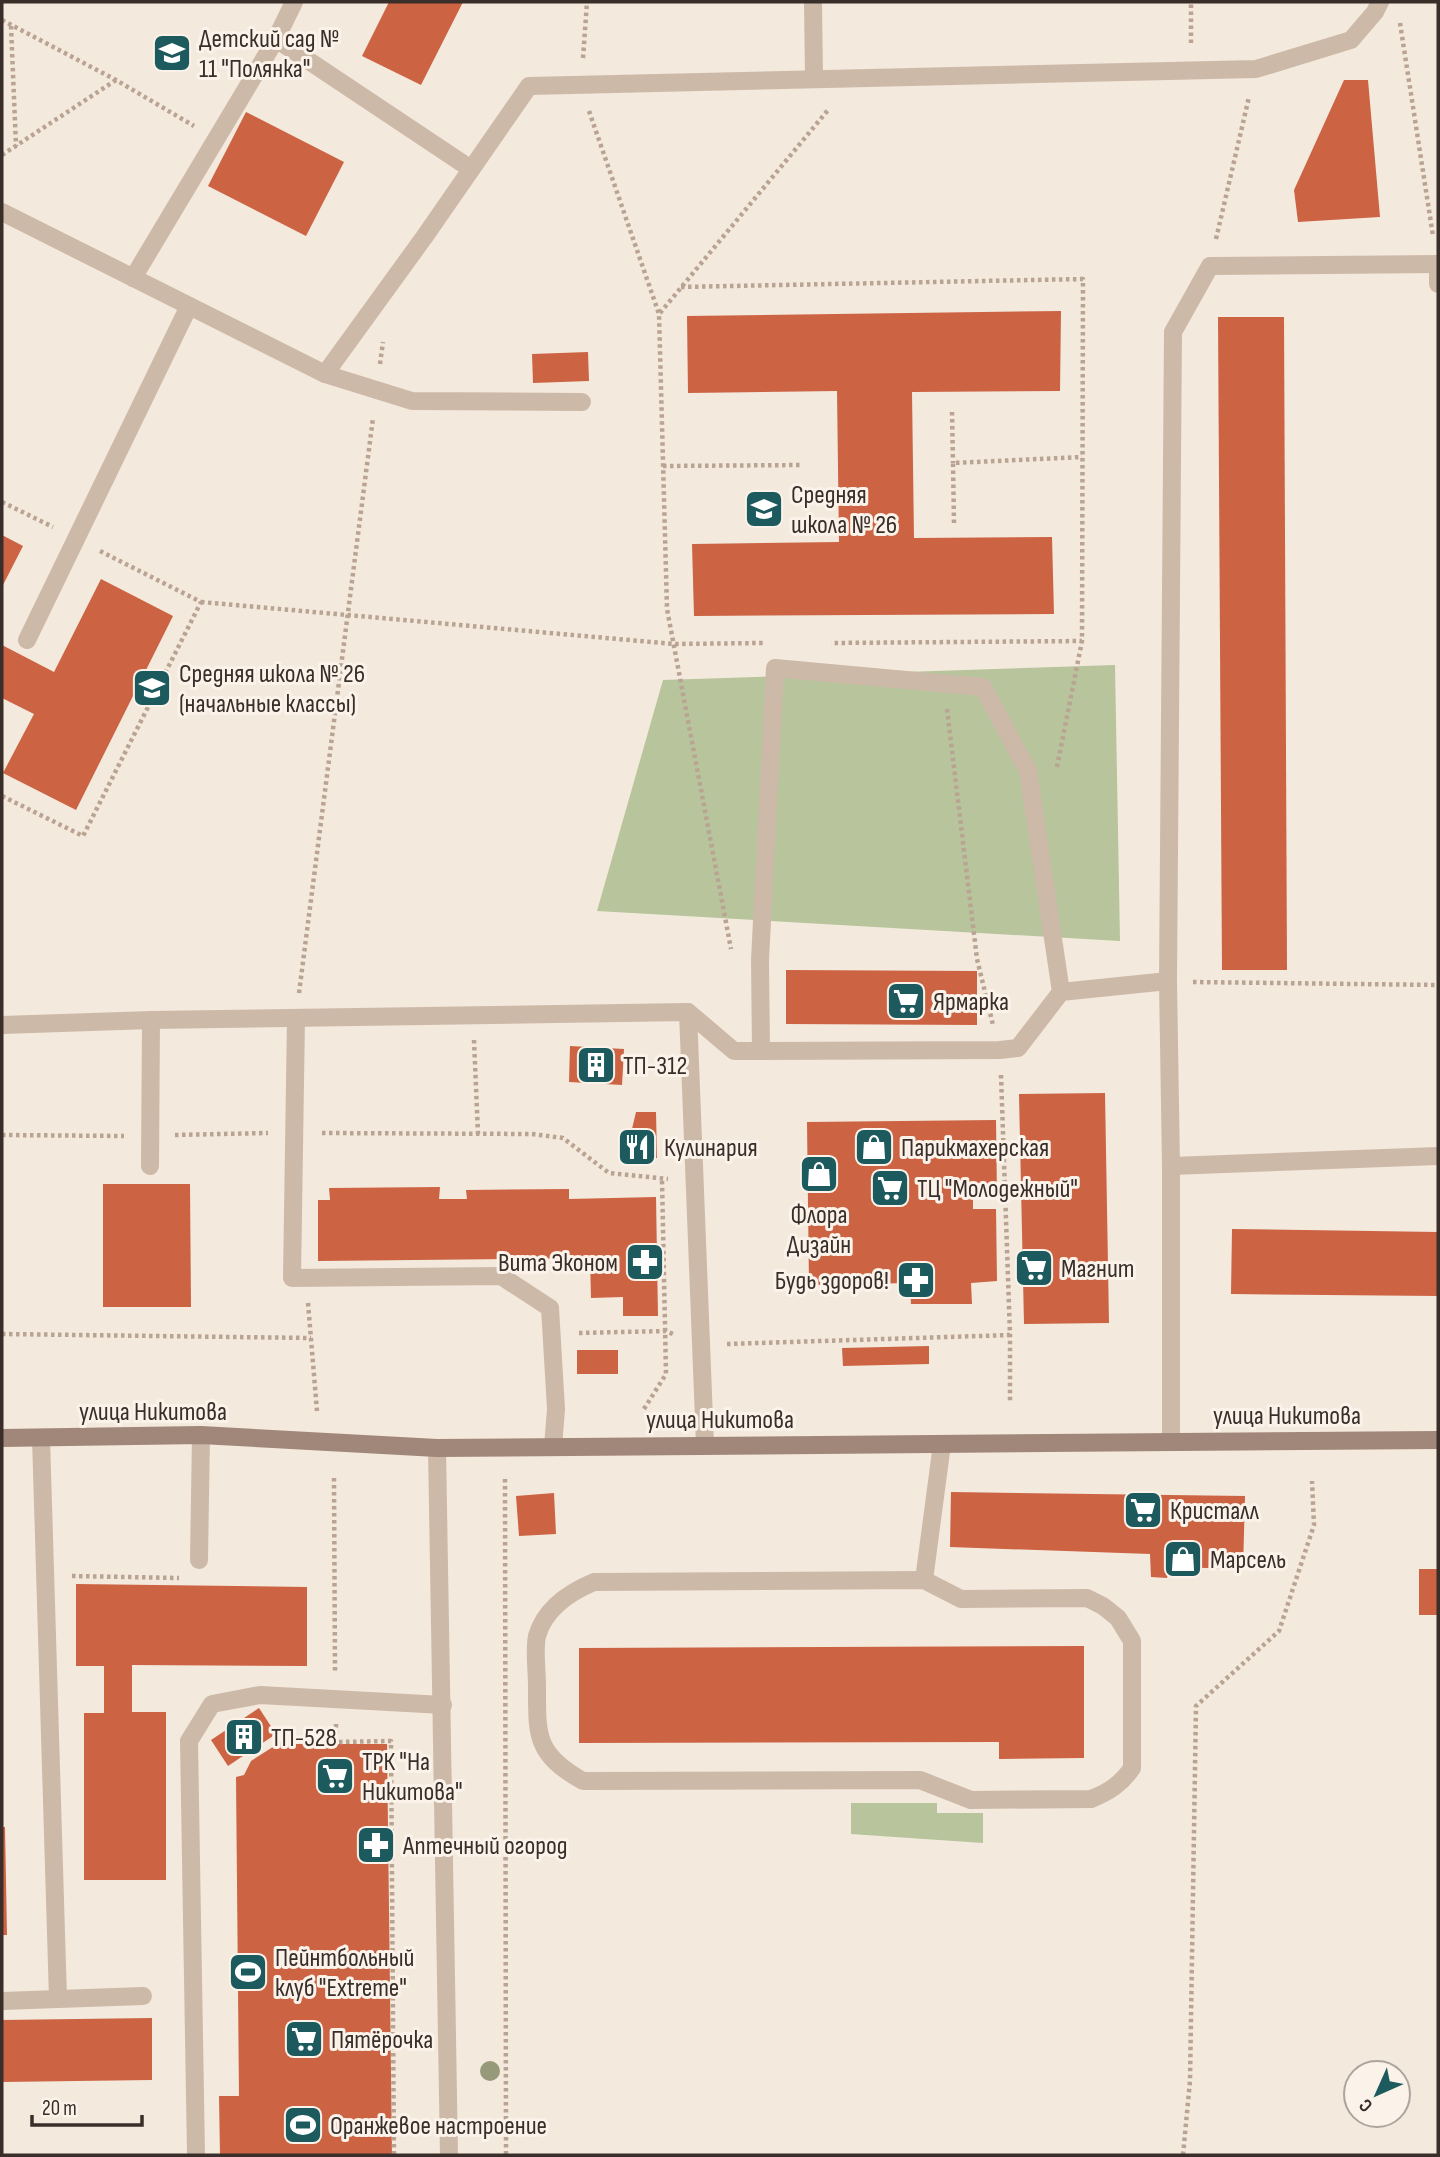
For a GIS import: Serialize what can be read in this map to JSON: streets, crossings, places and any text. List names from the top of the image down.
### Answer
{
  "streets": {
    "street": ["улица Никитова"]
  },
  "places": {
    "school or university": ["Детский сад № 11 \"Полянка\"", "Средняя школа № 26", "Средняя школа № 26 (начальные классы)"],
    "supermarket": [
      "Ярмарка",
      "ТЦ \"Молодежный\"",
      "Магнит",
      "Кристалл",
      "ТРК \"На Никитова\"",
      "Пятёрочка"
    ],
    "building": ["ТП-312", "ТП-528"],
    "restaurant": ["Кулинария"],
    "shop": ["Парикмахерская", "Флора Дизайн", "Марсель"],
    "pharmacy": ["Вита Эконом", "Будь здоров!", "Аптечный огород"],
    "sports": ["Пейнтбольный клуб \"Extreme\"", "Оранжевое настроение"]
  },
  "scale_bar": "20 m",
  "north": "bottom left"
}
